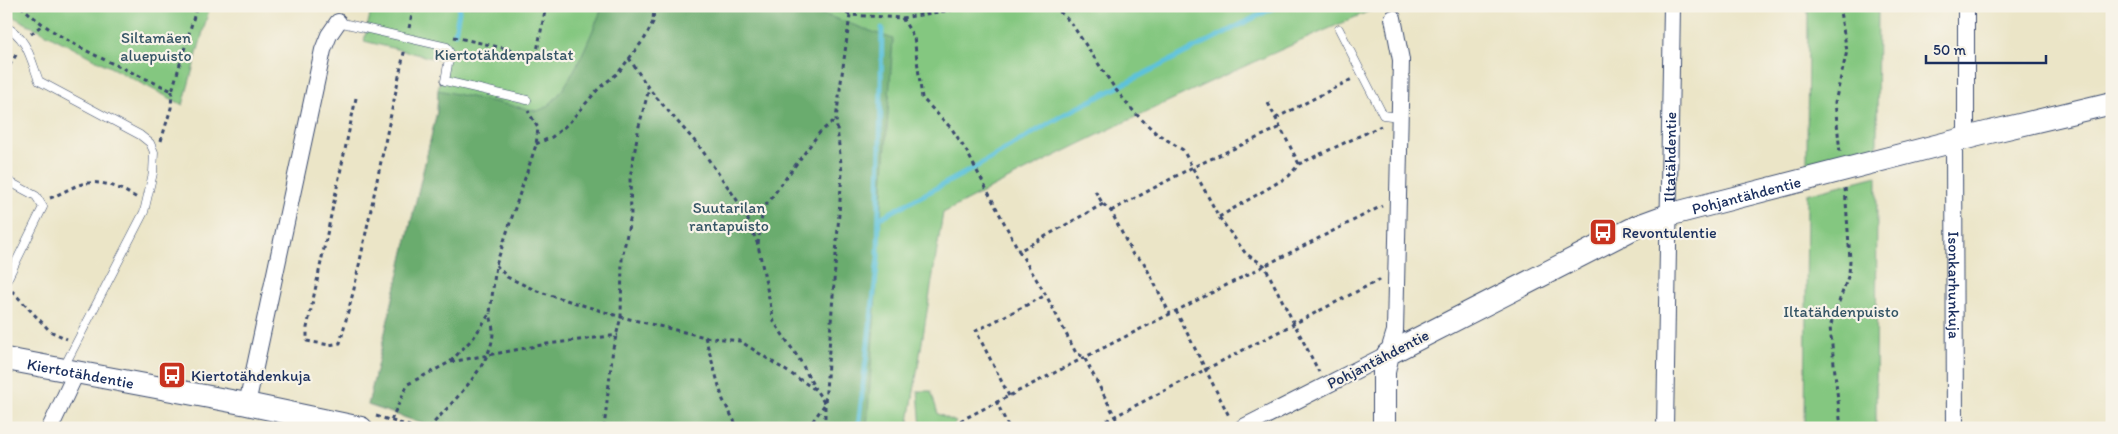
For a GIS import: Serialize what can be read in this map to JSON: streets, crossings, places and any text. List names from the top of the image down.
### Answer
{
  "streets": {
    "street": [
      "Iltatähdentie",
      "Pohjantähdentie",
      "Isonkarhunkuja",
      "Kiertotähdentie"
    ]
  },
  "crossings": [
    ["Iltatähdentie", "Pohjantähdentie"],
    ["Pohjantähdentie", "Isonkarhunkuja"]
  ],
  "parks": [
    "Siltamäen aluepuisto",
    "Kiertotähdenpalstat",
    "Suutarilan rantapuisto",
    "Iltatähdenpuisto"
  ],
  "places": {
    "bus stop": ["Revontulentie", "Kiertotähdenkuja"]
  },
  "scale_bar": "50 m"
}
